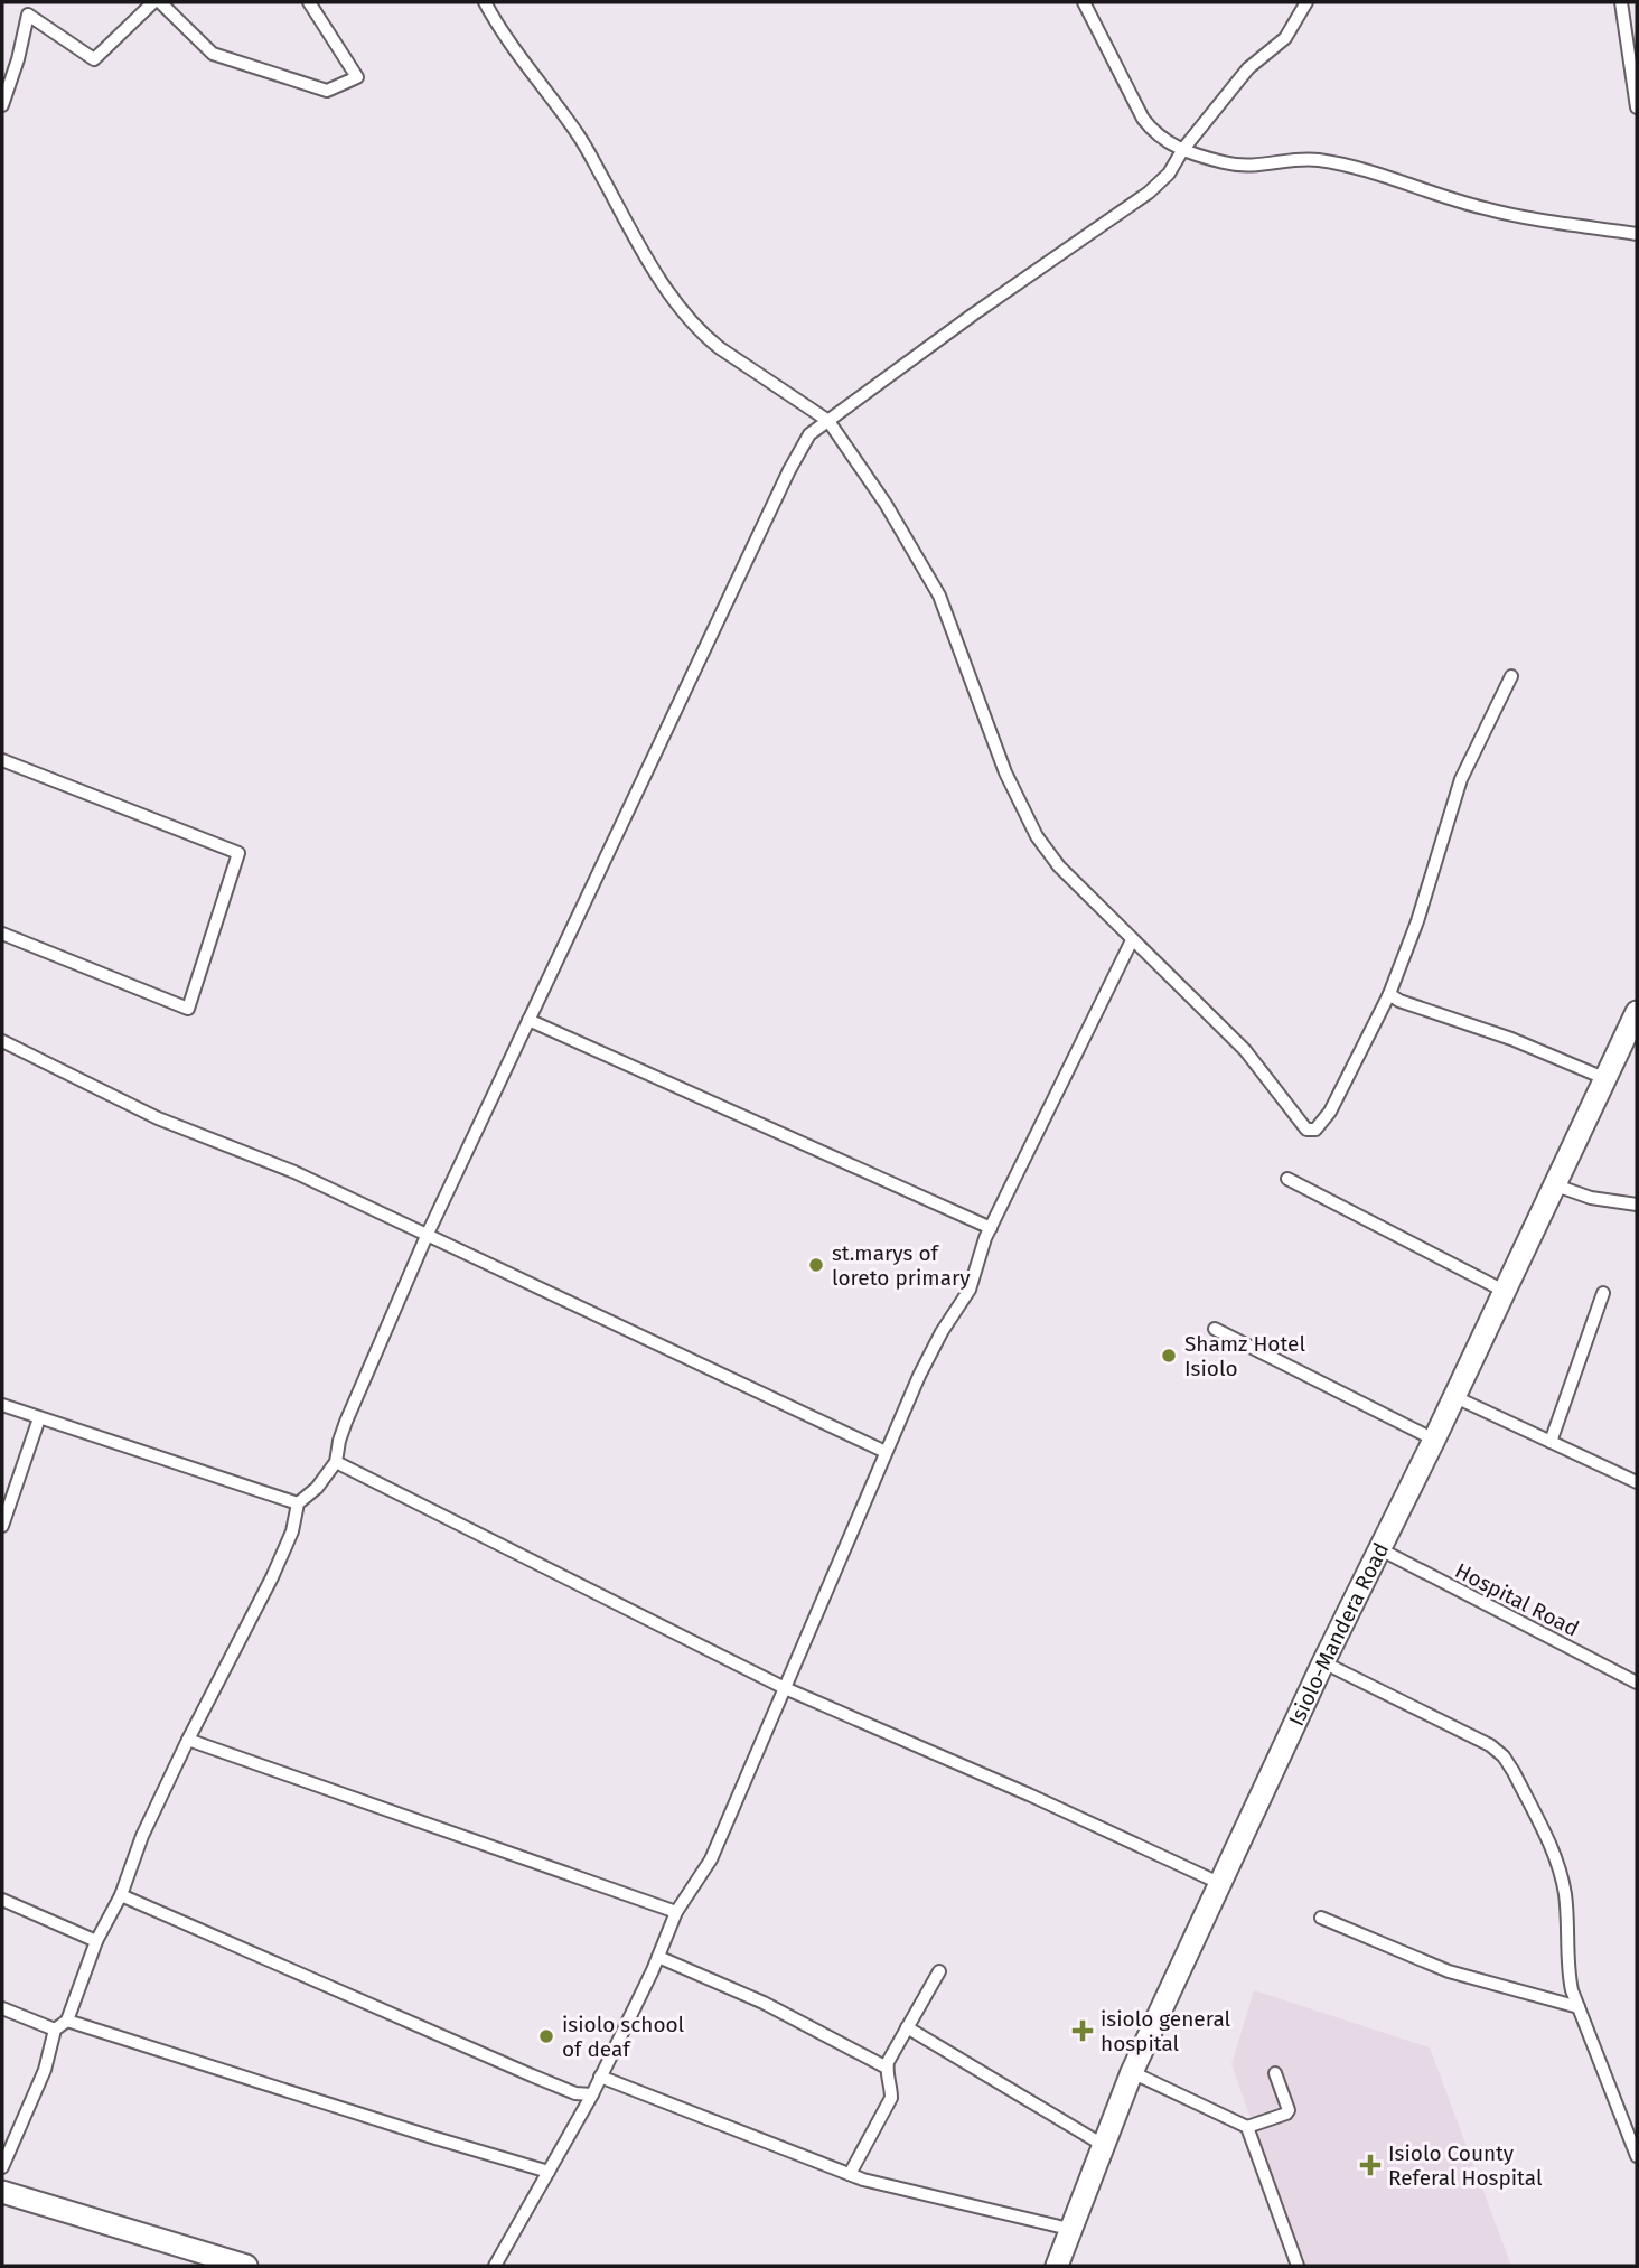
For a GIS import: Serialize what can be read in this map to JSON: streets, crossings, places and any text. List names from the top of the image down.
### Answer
{
  "streets": {
    "highway": ["Isiolo-Mandera Road"],
    "street": ["Hospital Road"]
  },
  "crossings": [
    ["Hospital Road", "Isiolo-Mandera Road"]
  ],
  "places": {
    "other": ["st.marys of loreto primary", "Shamz Hotel Isiolo", "isiolo school of deaf"],
    "health": ["isiolo general hospital", "Isiolo County Referal Hospital"]
  }
}
